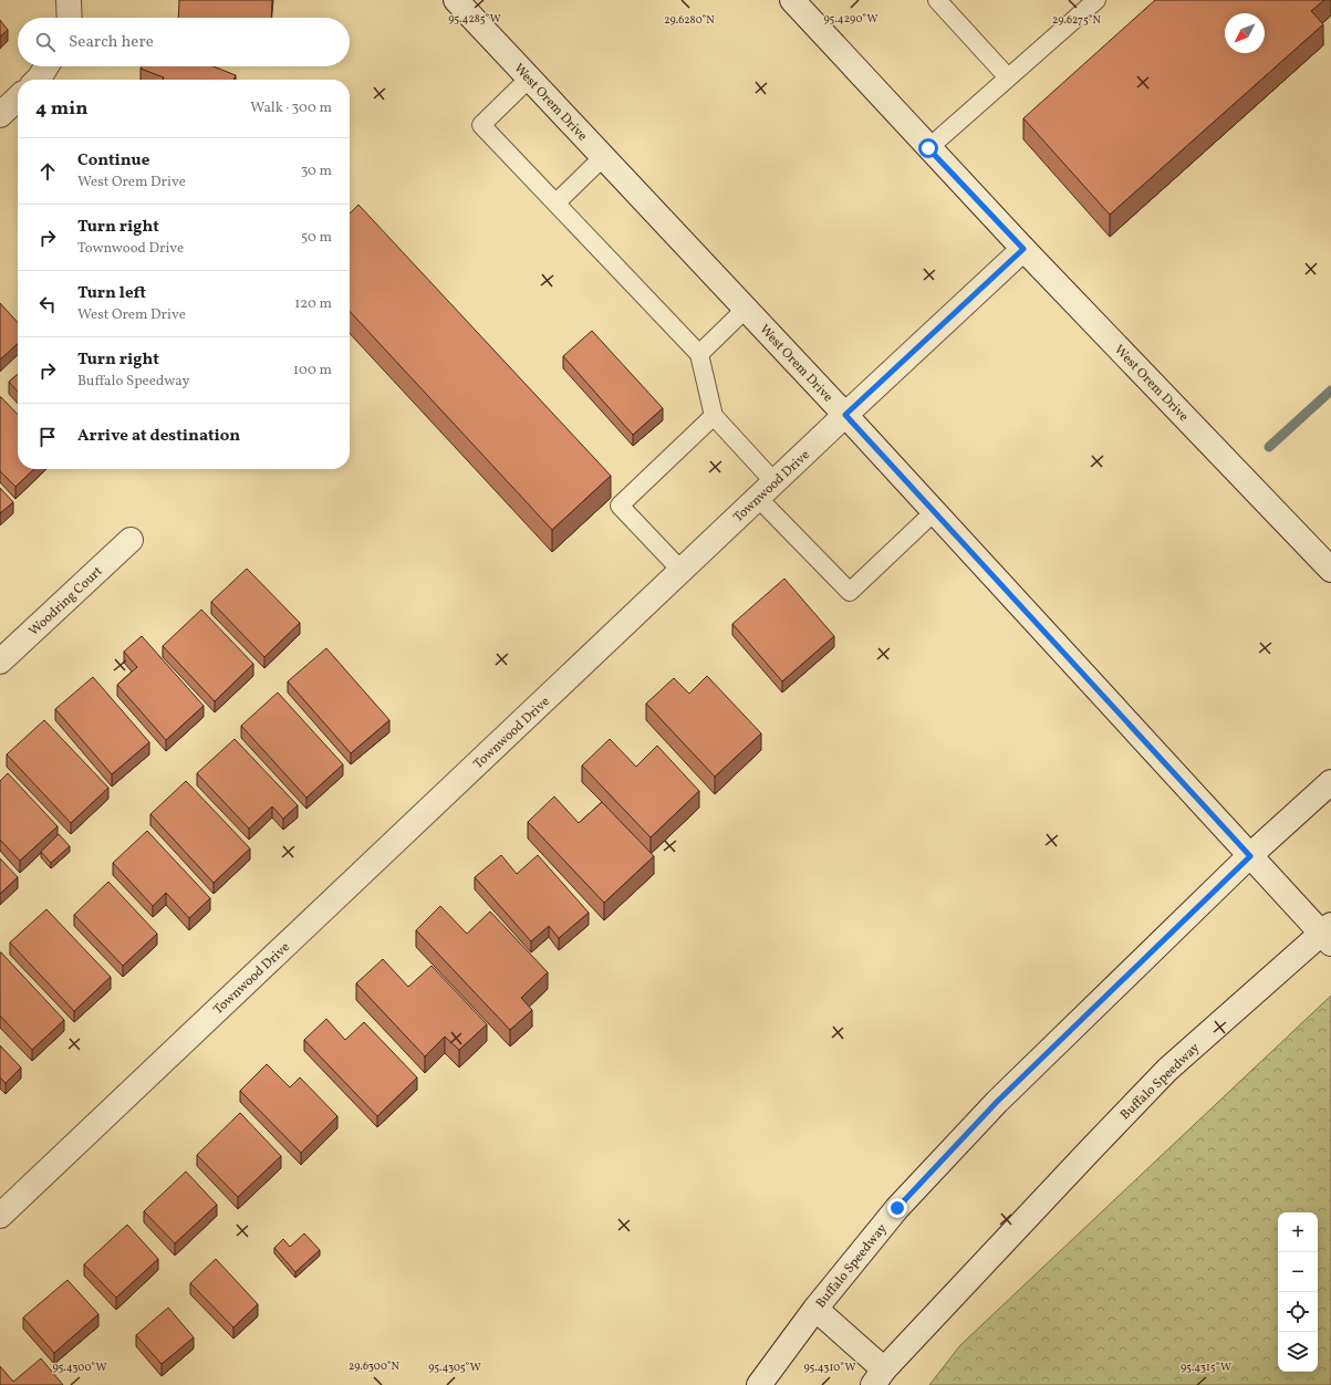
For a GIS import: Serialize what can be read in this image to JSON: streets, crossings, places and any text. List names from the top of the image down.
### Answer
{
  "streets": {
    "main road": [
      "West Orem Drive",
      "Townwood Drive",
      "Woodring Court",
      "Buffalo Speedway"
    ]
  },
  "crossings": [
    ["West Orem Drive", "Townwood Drive"],
    ["West Orem Drive", "Buffalo Speedway"]
  ],
  "north": "bottom left",
  "page": {
    "search": "Search here",
    "heading": ["4 min", "Walk · 300 m"],
    "list": [
      ["Continue", "West Orem Drive", "30 m"],
      ["Turn right", "Townwood Drive", "50 m"],
      ["Turn left", "West Orem Drive", "120 m"],
      ["Turn right", "Buffalo Speedway", "100 m"],
      "Arrive at destination"
    ],
    "map_buttons": ["+", "−"]
  },
  "coordinates": [
    "95.4285°W",
    "95.4290°W",
    "29.6280°N",
    "29.6275°N",
    "29.6300°N",
    "95.4300°W",
    "95.4305°W",
    "95.4310°W",
    "95.4315°W"
  ]
}
